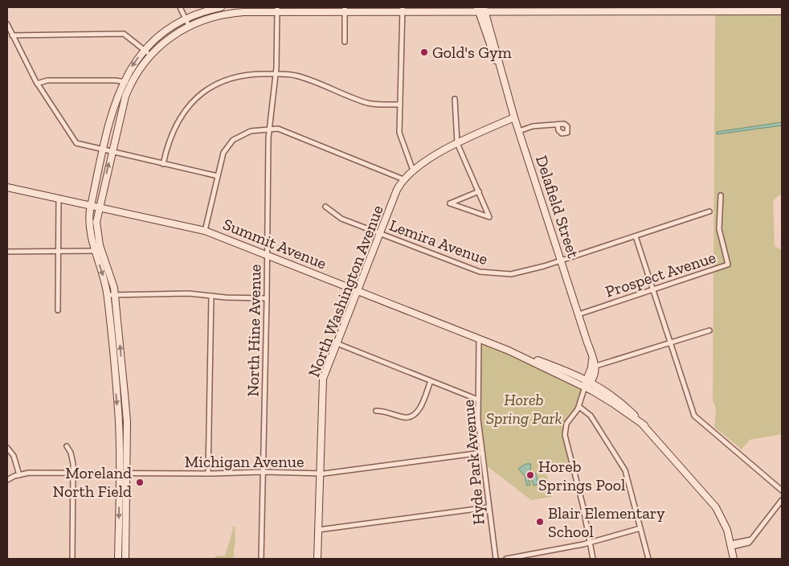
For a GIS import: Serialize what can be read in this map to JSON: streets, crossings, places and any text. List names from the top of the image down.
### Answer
{
  "streets": {
    "street": [
      "Delafield Street",
      "Lemira Avenue",
      "Summit Avenue",
      "Prospect Avenue",
      "North Washington Avenue",
      "North Hine Avenue",
      "Michigan Avenue",
      "Hyde Park Avenue"
    ]
  },
  "crossings": [
    ["Delafield Street", "Lemira Avenue"],
    ["Delafield Street", "Prospect Avenue"],
    ["Lemira Avenue", "North Washington Avenue"],
    ["Summit Avenue", "North Washington Avenue"],
    ["Summit Avenue", "North Hine Avenue"],
    ["Summit Avenue", "Hyde Park Avenue"],
    ["North Washington Avenue", "Michigan Avenue"],
    ["North Hine Avenue", "Michigan Avenue"],
    ["Michigan Avenue", "Hyde Park Avenue"]
  ],
  "parks": ["Horeb Spring Park"],
  "places": [
    "Gold's Gym",
    "Horeb Springs Pool",
    "Moreland North Field",
    "Blair Elementary School"
  ]
}
